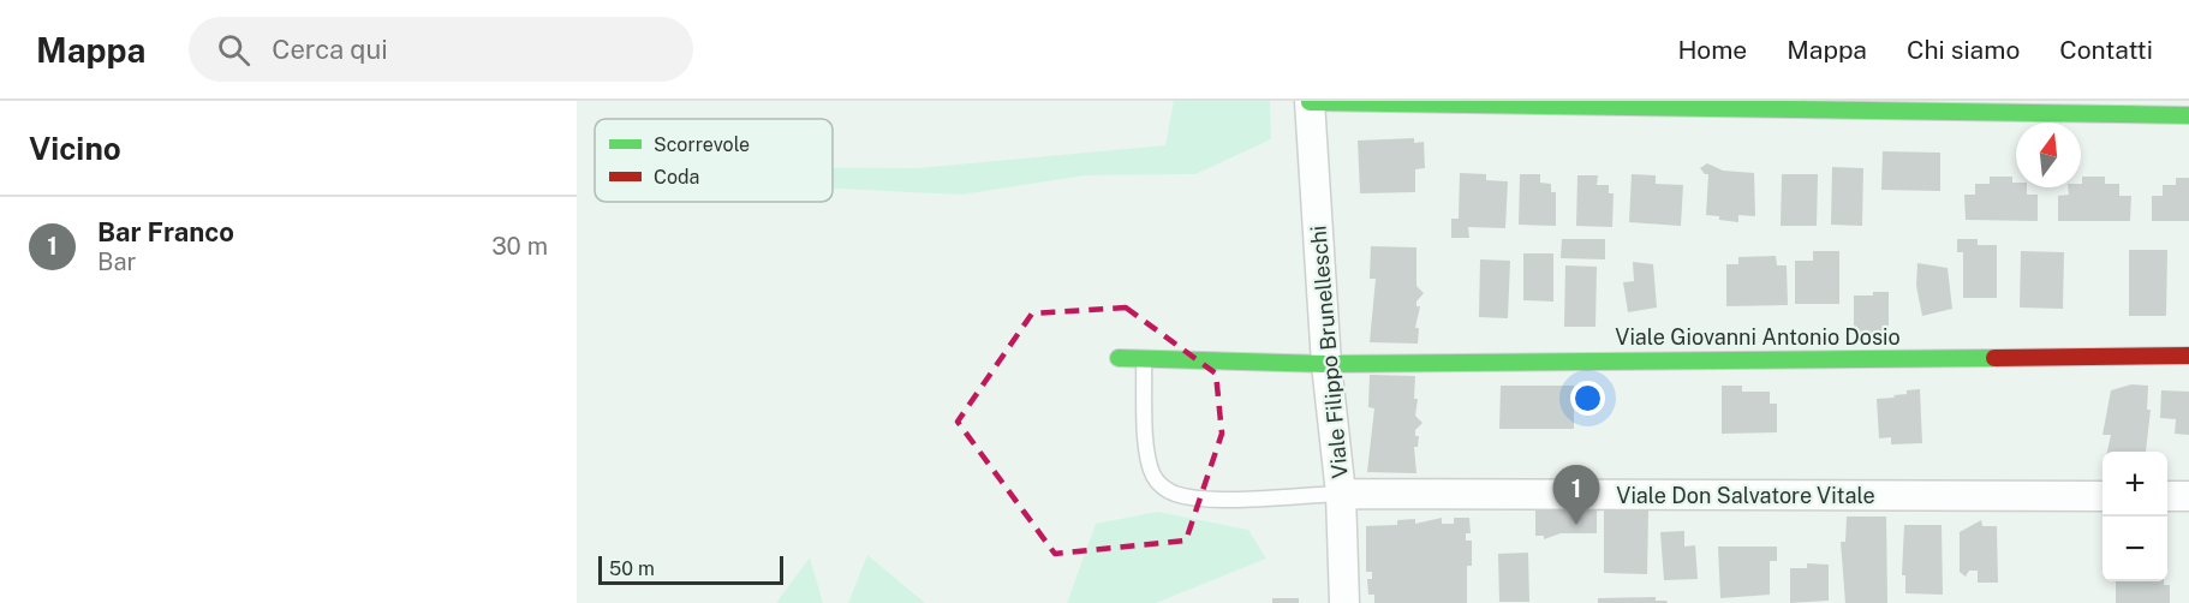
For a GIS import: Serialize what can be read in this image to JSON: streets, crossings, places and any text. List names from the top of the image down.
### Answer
{
  "streets": {
    "street": ["Viale Giovanni Antonio Dosio", "Viale Filippo Brunelleschi", "Viale Don Salvatore Vitale"]
  },
  "crossings": [
    ["Viale Giovanni Antonio Dosio", "Viale Filippo Brunelleschi"],
    ["Viale Filippo Brunelleschi", "Viale Don Salvatore Vitale"]
  ],
  "legend": ["Scorrevole", "Coda"],
  "scale_bar": "50 m",
  "north": "top",
  "page": {
    "header": "Mappa",
    "search": "Cerca qui",
    "nav": [
      "Home",
      "Mappa",
      "Chi siamo",
      "Contatti"
    ],
    "heading": "Vicino",
    "list": [
      {
        "mark": "1",
        "name": "Bar Franco",
        "note": "Bar",
        "value": "30 m"
      }
    ],
    "map_buttons": ["+", "−"],
    "pins": "1",
    "scale": "50 m"
  }
}
